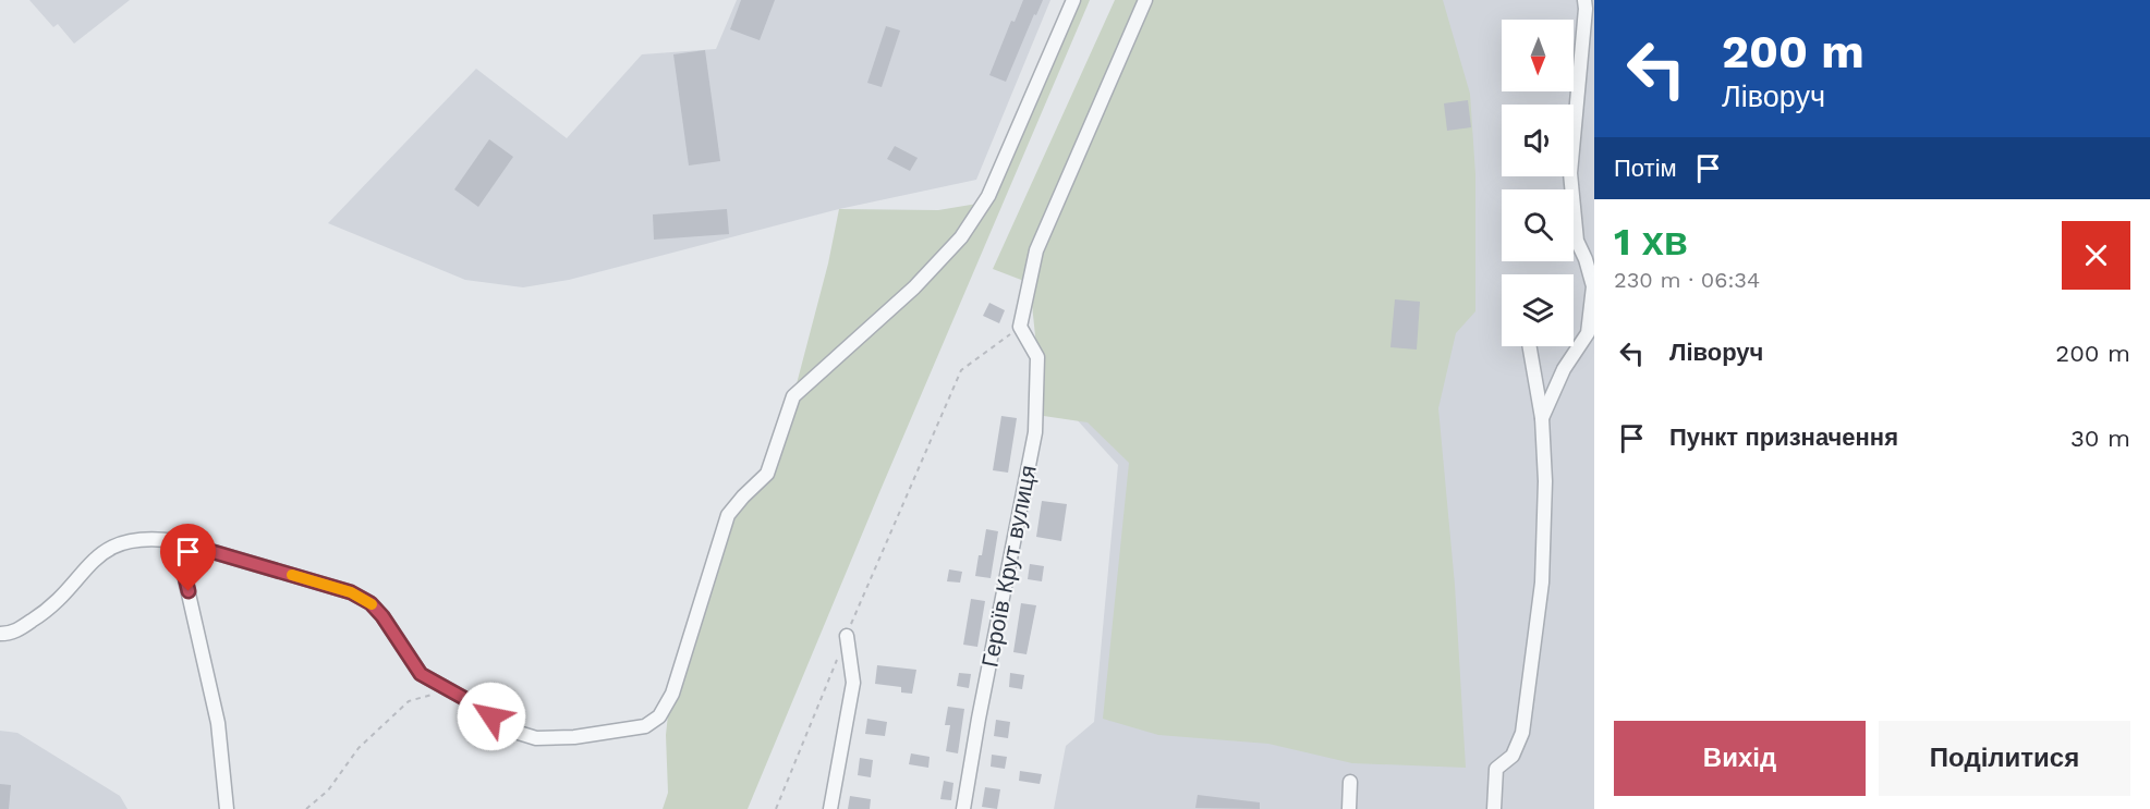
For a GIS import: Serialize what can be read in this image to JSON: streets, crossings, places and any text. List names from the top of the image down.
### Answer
{
  "streets": {
    "street": ["Героїв Крут вулиця"]
  },
  "north": "bottom",
  "page": {
    "turn": ["200 m", "Ліворуч"],
    "then": "Потім",
    "heading": ["1 хв", "230 m · 06:34"],
    "list": [
      {
        "name": "Ліворуч",
        "value": "200 m"
      },
      {
        "name": "Пункт призначення",
        "value": "30 m"
      }
    ],
    "buttons": ["Вихід", "Поділитися"]
  }
}
